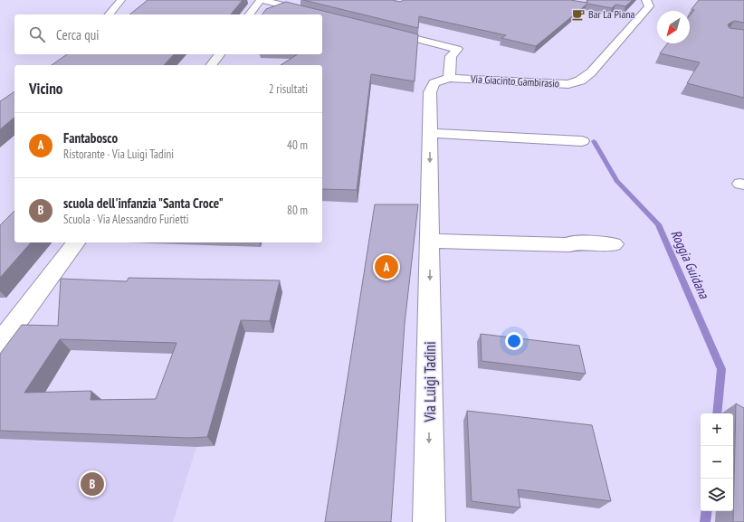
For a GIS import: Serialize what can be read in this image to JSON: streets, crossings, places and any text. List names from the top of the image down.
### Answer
{
  "streets": {
    "street": ["Via Giacinto Gambirasio", "Via Luigi Tadini"]
  },
  "crossings": [
    ["Via Giacinto Gambirasio", "Via Luigi Tadini"]
  ],
  "one_way": ["Via Luigi Tadini"],
  "water": ["Roggia Guidana"],
  "places": {
    "cafe": ["Bar La Piana"]
  },
  "north": "bottom left",
  "page": {
    "search": "Cerca qui",
    "heading": ["Vicino", "2 risultati"],
    "list": [
      {
        "mark": "A",
        "name": "Fantabosco",
        "note": "Ristorante · Via Luigi Tadini",
        "value": "40 m"
      },
      {
        "mark": "B",
        "name": "scuola dell'infanzia \"Santa Croce\"",
        "note": "Scuola · Via Alessandro Furietti",
        "value": "80 m"
      }
    ],
    "pins": ["A", "B"],
    "map_buttons": ["+", "−"]
  }
}
